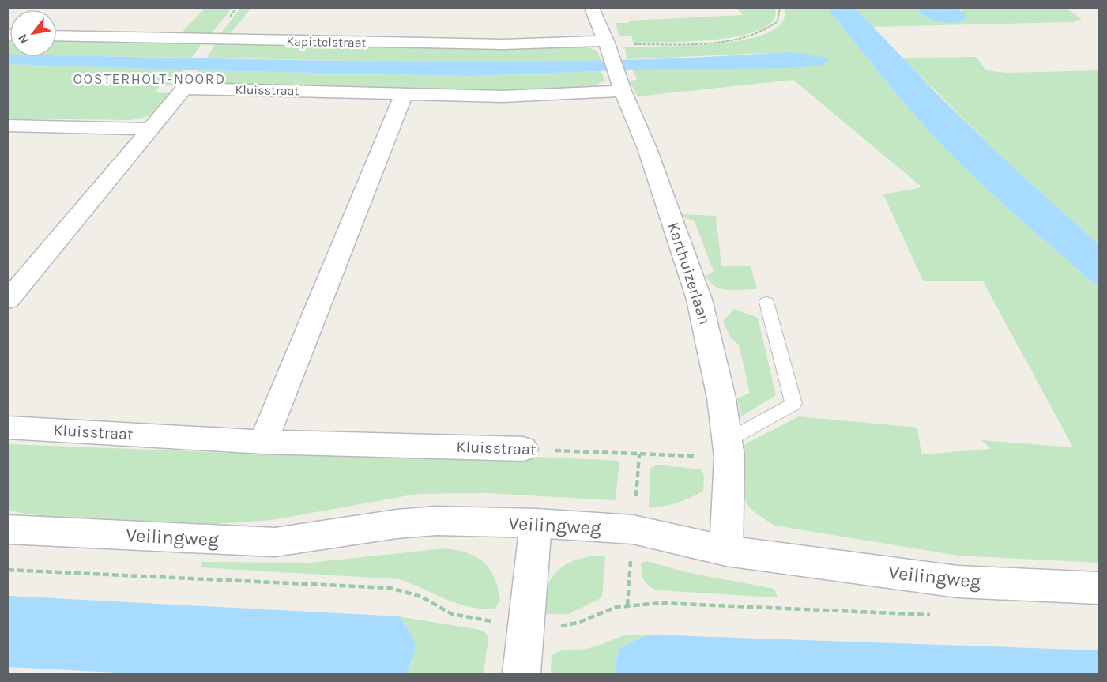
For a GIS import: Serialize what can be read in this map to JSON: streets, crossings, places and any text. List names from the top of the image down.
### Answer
{
  "streets": {
    "street": [
      "Kapittelstraat",
      "Kluisstraat",
      "Karthuizerlaan",
      "Veilingweg"
    ]
  },
  "crossings": [
    ["Kapittelstraat", "Karthuizerlaan"],
    ["Kluisstraat", "Karthuizerlaan"],
    ["Karthuizerlaan", "Veilingweg"]
  ],
  "districts": ["OOSTERHOLT-NOORD"],
  "north": "bottom left"
}
